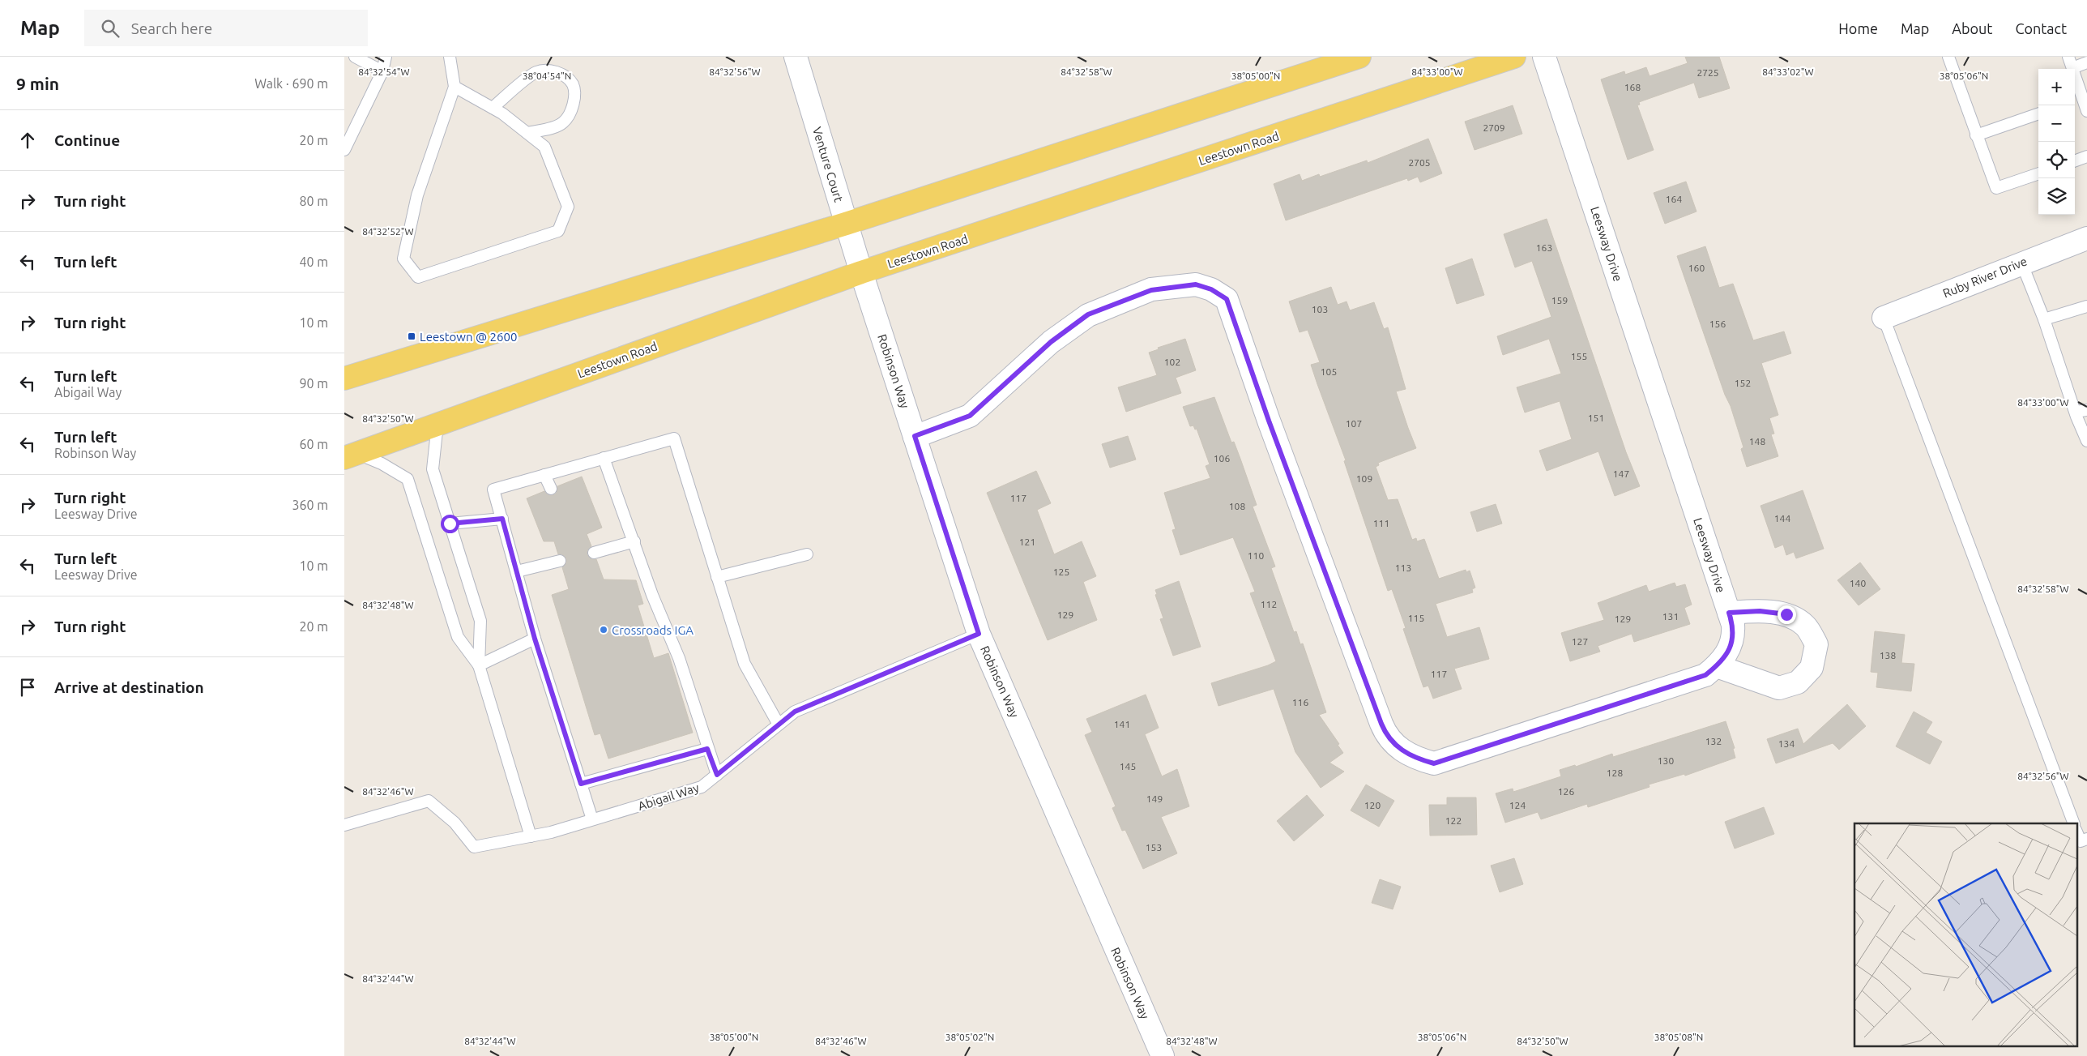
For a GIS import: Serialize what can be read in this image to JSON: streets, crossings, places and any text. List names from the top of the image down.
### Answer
{
  "streets": {
    "main road": ["Leestown Road"],
    "street": [
      "Venture Court",
      "Leesway Drive",
      "Ruby River Drive",
      "Robinson Way"
    ],
    "lane": ["Abigail Way"]
  },
  "crossings": [
    ["Leestown Road", "Venture Court"],
    ["Leestown Road", "Robinson Way"],
    ["Venture Court", "Robinson Way"],
    ["Leesway Drive", "Robinson Way"],
    ["Robinson Way", "Abigail Way"]
  ],
  "places": {
    "transit": ["Leestown @ 2600"],
    "other": ["Crossroads IGA"]
  },
  "house_numbers": [
    "2725",
    "168",
    "2709",
    "2705",
    "164",
    "163",
    "160",
    "159",
    "103",
    "156",
    "155",
    "102",
    "105",
    "152",
    "151",
    "107",
    "148",
    "106",
    "147",
    "109",
    "117",
    "108",
    "144",
    "111",
    "121",
    "110",
    "113",
    "125",
    "140",
    "112",
    "129",
    "131",
    "115",
    "129",
    "127",
    "138",
    "117",
    "116",
    "141",
    "132",
    "134",
    "130",
    "145",
    "128",
    "126",
    "149",
    "120",
    "124",
    "122",
    "153"
  ],
  "page": {
    "header": "Map",
    "search": "Search here",
    "nav": [
      "Home",
      "Map",
      "About",
      "Contact"
    ],
    "heading": ["9 min", "Walk · 690 m"],
    "map_buttons": ["+", "−"],
    "list": [
      ["Continue", "20 m"],
      ["Turn right", "80 m"],
      ["Turn left", "40 m"],
      ["Turn right", "10 m"],
      ["Turn left", "Abigail Way", "90 m"],
      ["Turn left", "Robinson Way", "60 m"],
      ["Turn right", "Leesway Drive", "360 m"],
      ["Turn left", "Leesway Drive", "10 m"],
      ["Turn right", "20 m"],
      "Arrive at destination"
    ]
  },
  "coordinates": [
    "84°32'54\"W",
    "84°32'56\"W",
    "84°33'00\"W",
    "84°33'02\"W",
    "84°32'58\"W",
    "38°04'54\"N",
    "38°05'00\"N",
    "38°05'06\"N",
    "84°32'52\"W",
    "84°32'50\"W",
    "84°32'48\"W",
    "84°32'46\"W",
    "84°32'44\"W",
    "38°05'02\"N",
    "38°05'08\"N"
  ]
}
